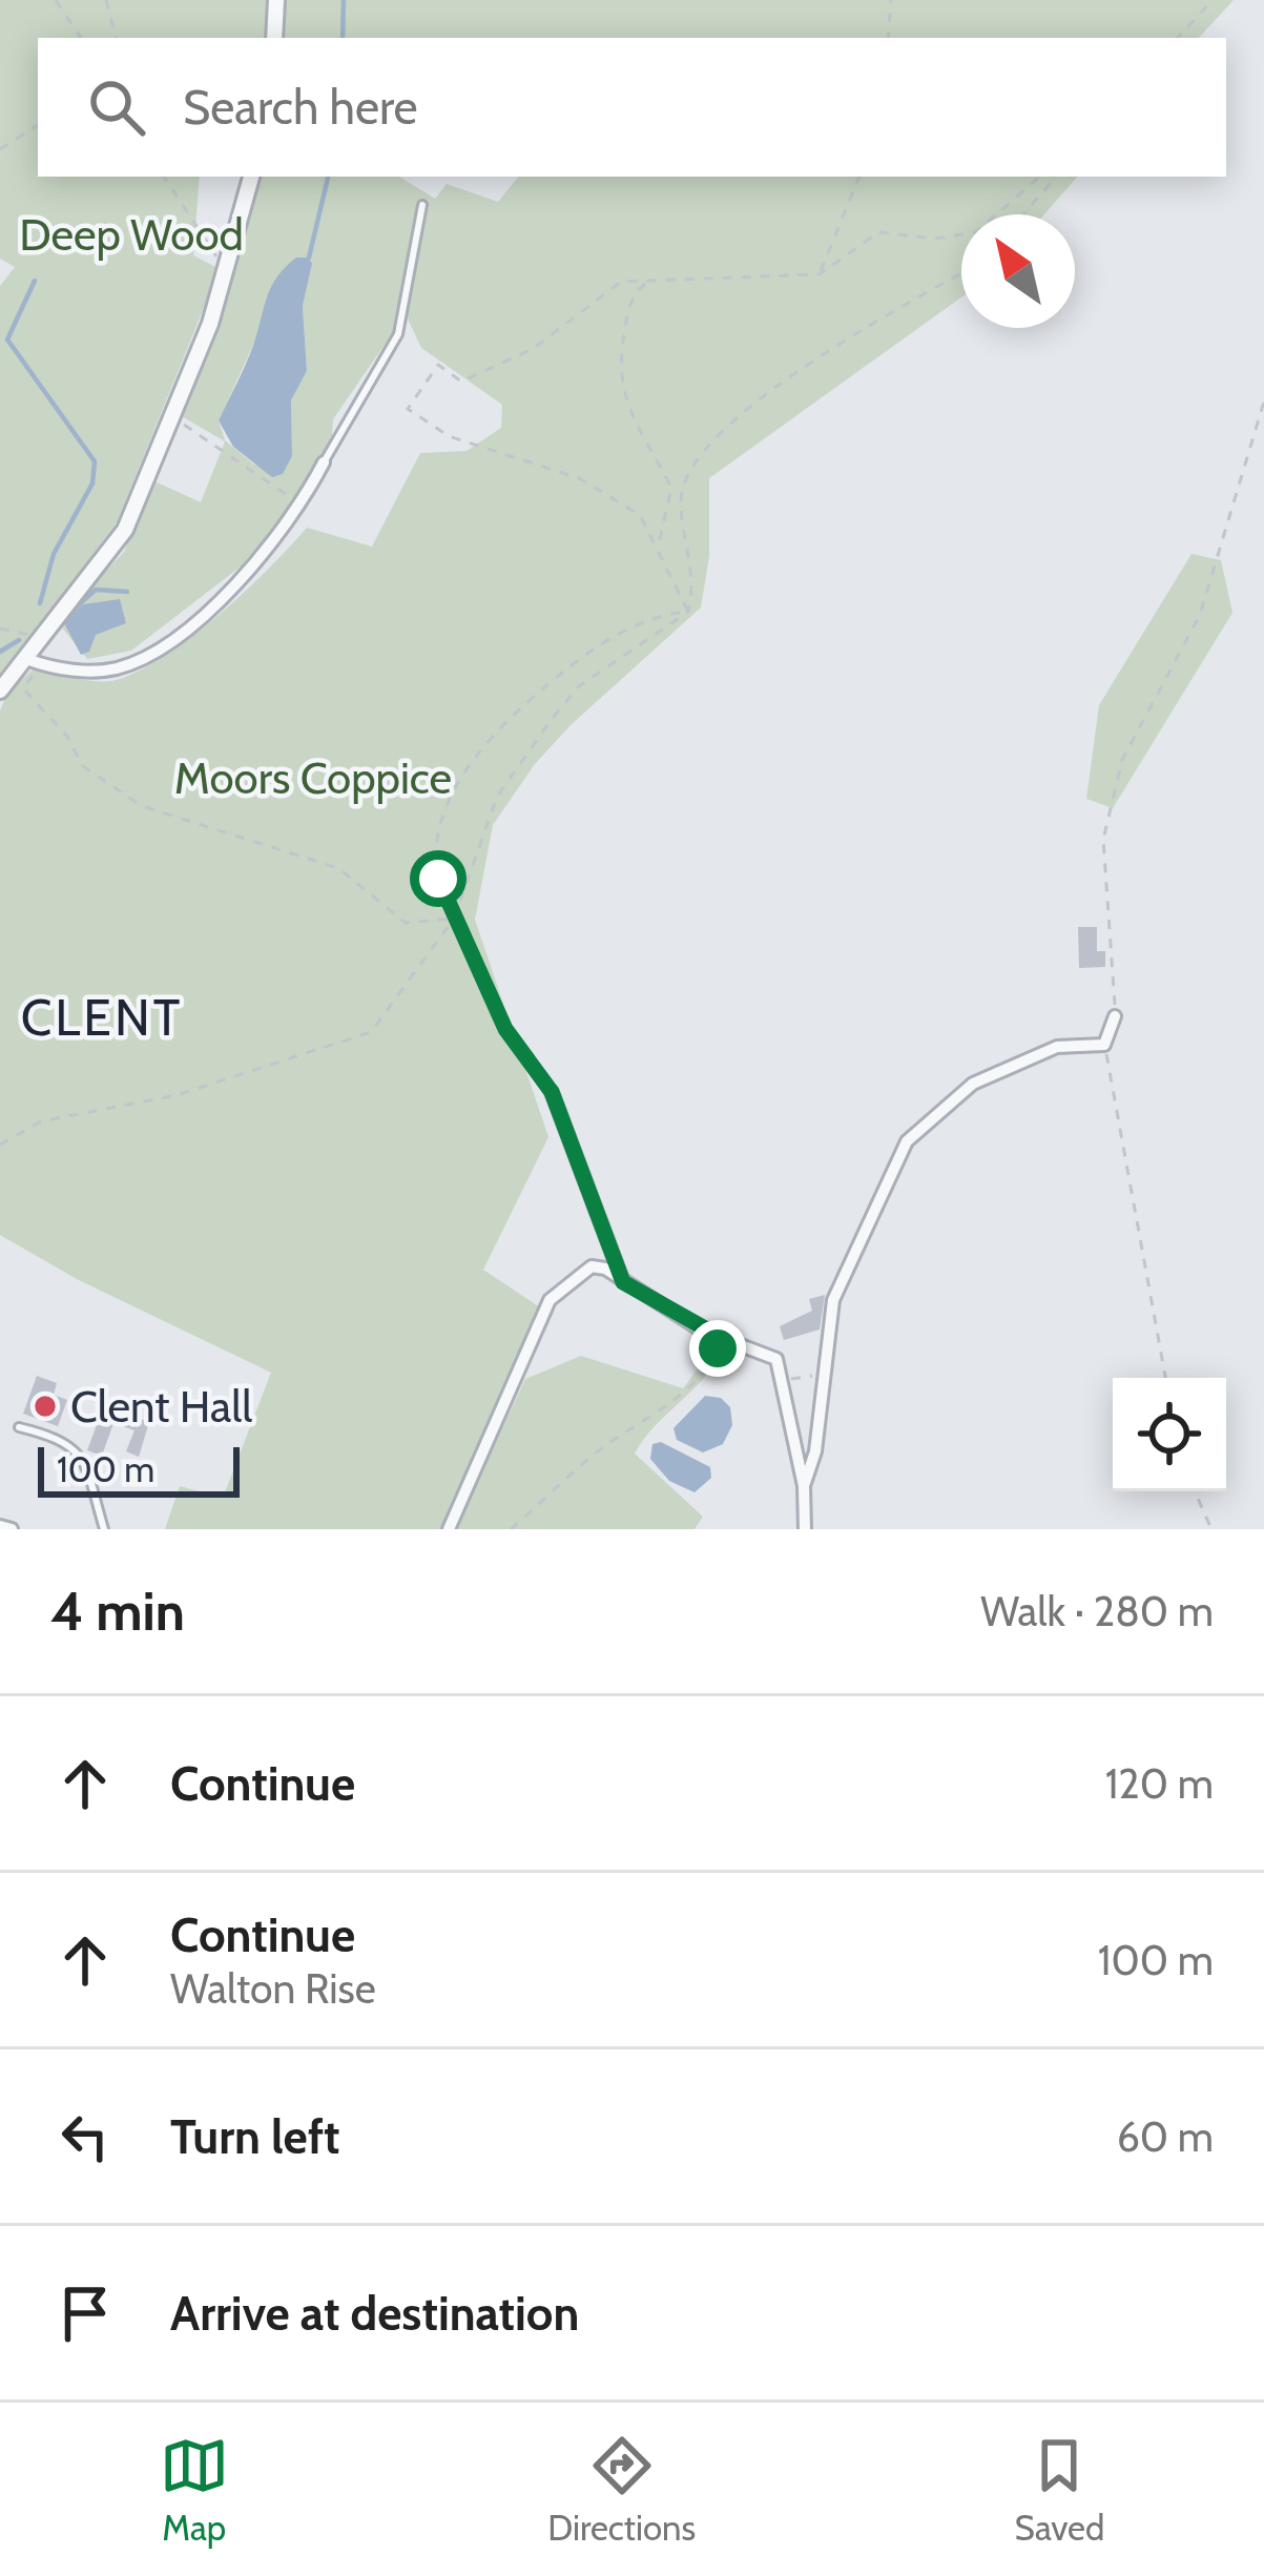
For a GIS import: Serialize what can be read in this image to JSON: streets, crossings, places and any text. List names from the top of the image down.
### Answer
{
  "districts": ["CLENT"],
  "parks": ["Deep Wood", "Moors Coppice"],
  "places": ["Clent Hall"],
  "scale_bar": "100 m",
  "north": "top left",
  "page": {
    "search": "Search here",
    "scale": "100 m",
    "heading": ["4 min", "Walk · 280 m"],
    "list": [
      ["Continue", "120 m"],
      ["Continue", "Walton Rise", "100 m"],
      ["Turn left", "60 m"],
      "Arrive at destination"
    ],
    "nav": ["Map", "Directions", "Saved"]
  }
}
